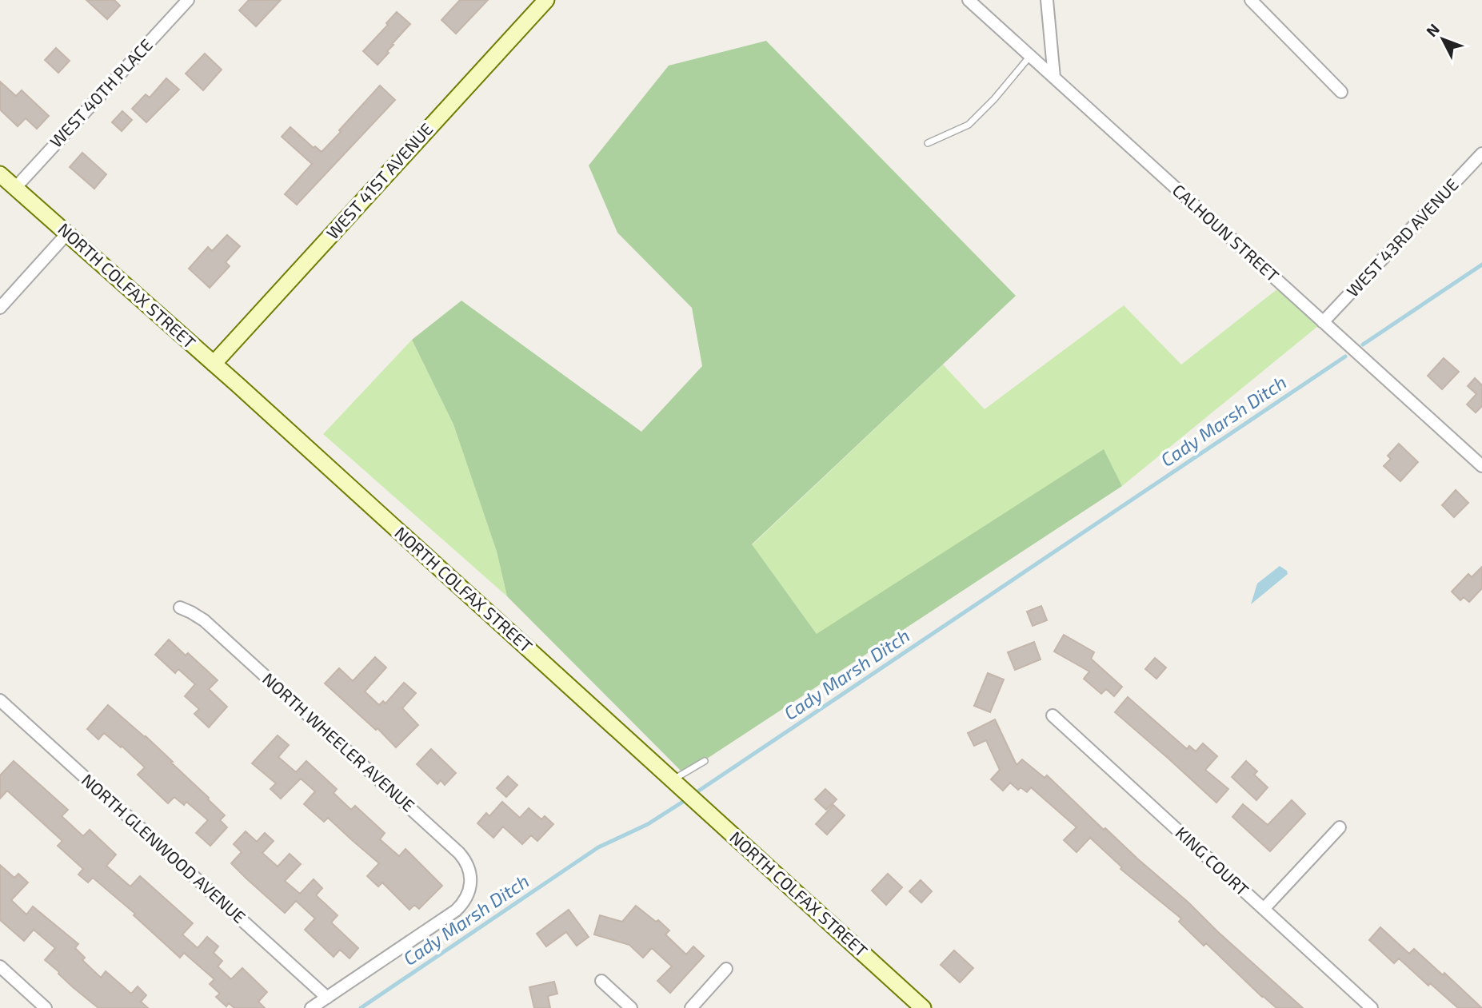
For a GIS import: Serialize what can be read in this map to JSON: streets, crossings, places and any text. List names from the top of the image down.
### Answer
{
  "streets": {
    "street": [
      "WEST 40TH PLACE",
      "WEST 41ST AVENUE",
      "CALHOUN STREET",
      "WEST 43RD AVENUE",
      "NORTH COLFAX STREET",
      "NORTH WHEELER AVENUE",
      "NORTH GLENWOOD AVENUE",
      "KING COURT"
    ]
  },
  "crossings": [
    ["WEST 40TH PLACE", "NORTH COLFAX STREET"],
    ["WEST 41ST AVENUE", "NORTH COLFAX STREET"],
    ["CALHOUN STREET", "WEST 43RD AVENUE"],
    ["NORTH WHEELER AVENUE", "NORTH GLENWOOD AVENUE"]
  ],
  "water": ["Cady Marsh Ditch"],
  "north": "top left"
}
